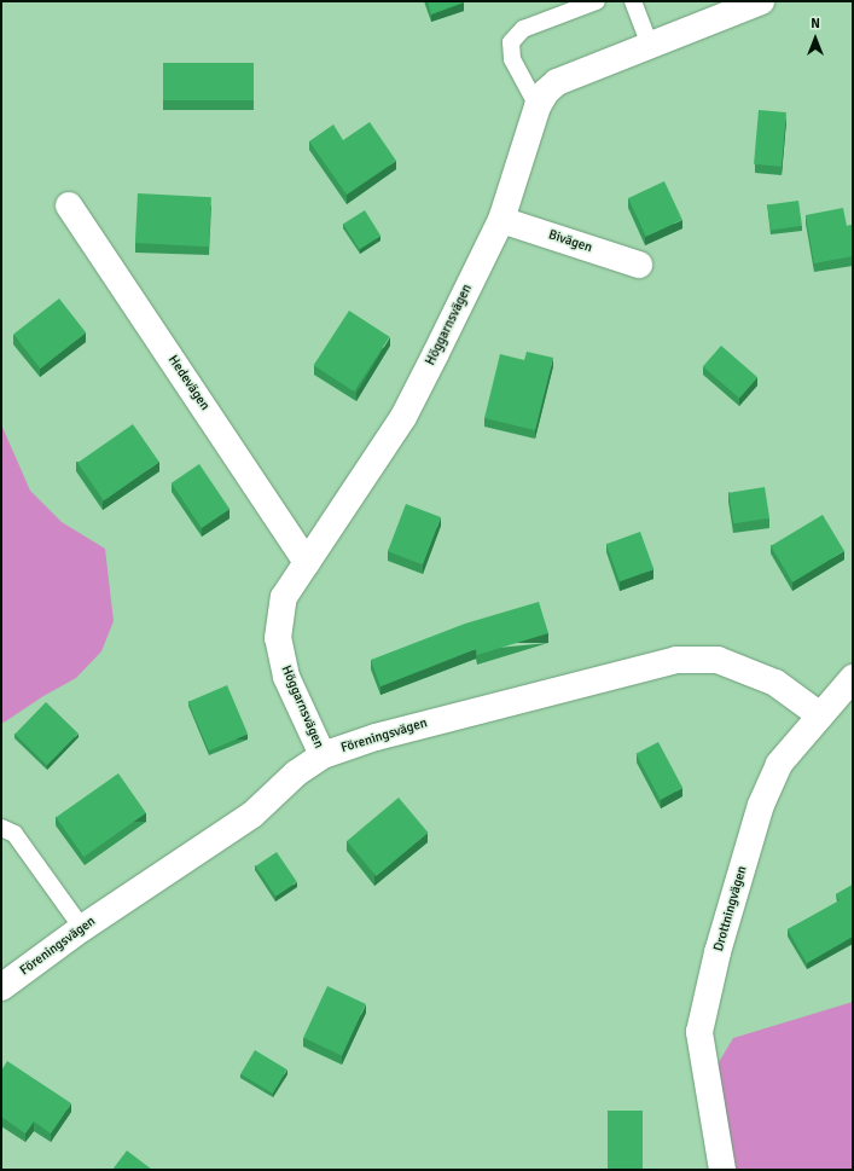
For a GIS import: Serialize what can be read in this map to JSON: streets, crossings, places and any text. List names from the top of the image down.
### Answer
{
  "streets": {
    "street": [
      "Bivägen",
      "Höggarnsvägen",
      "Hedevägen",
      "Föreningsvägen",
      "Drottningvägen"
    ]
  },
  "crossings": [
    ["Bivägen", "Höggarnsvägen"],
    ["Höggarnsvägen", "Hedevägen"],
    ["Höggarnsvägen", "Föreningsvägen"],
    ["Föreningsvägen", "Drottningvägen"]
  ],
  "north": "top"
}
